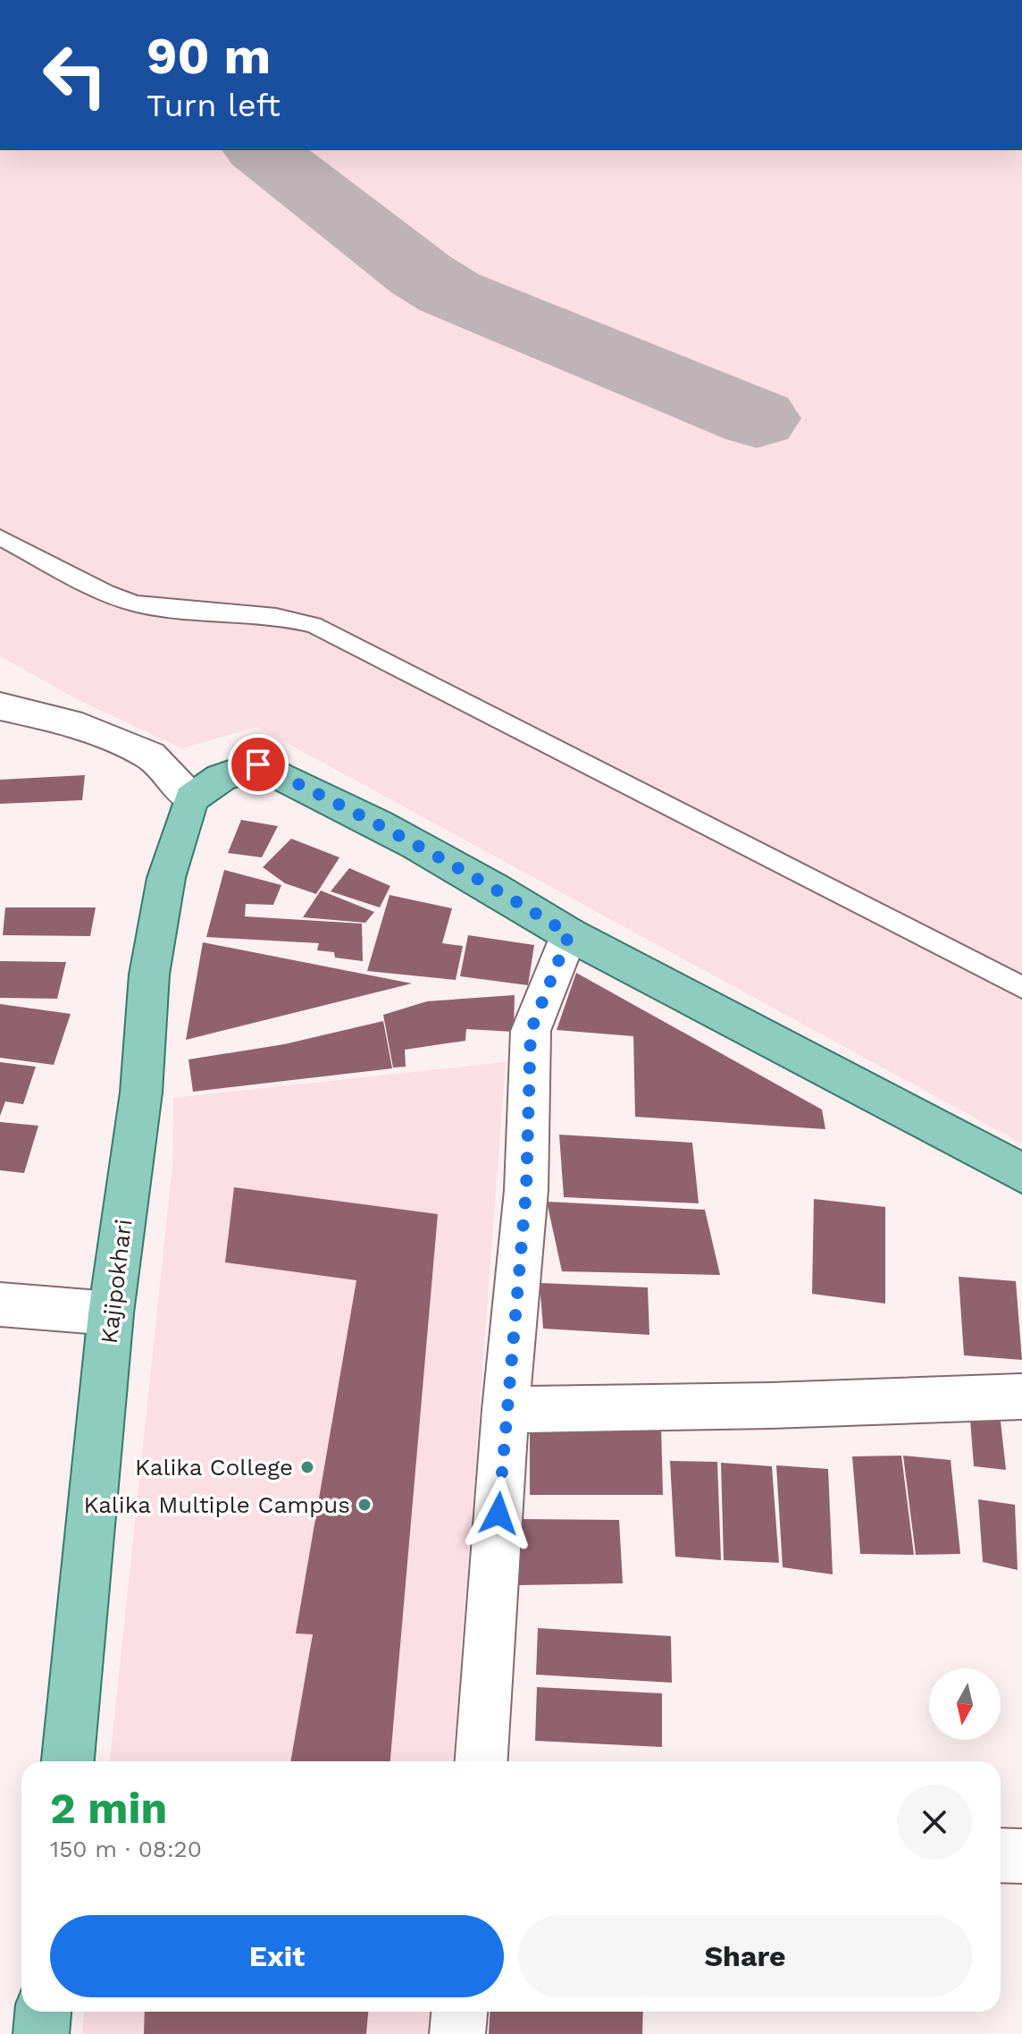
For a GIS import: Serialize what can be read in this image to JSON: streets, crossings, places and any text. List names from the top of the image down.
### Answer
{
  "streets": {
    "main road": ["Kajipokhari"]
  },
  "places": ["Kalika College", "Kalika Multiple Campus"],
  "north": "bottom",
  "page": {
    "turn": ["90 m", "Turn left"],
    "heading": ["2 min", "150 m · 08:20"],
    "buttons": ["Exit", "Share"]
  }
}
